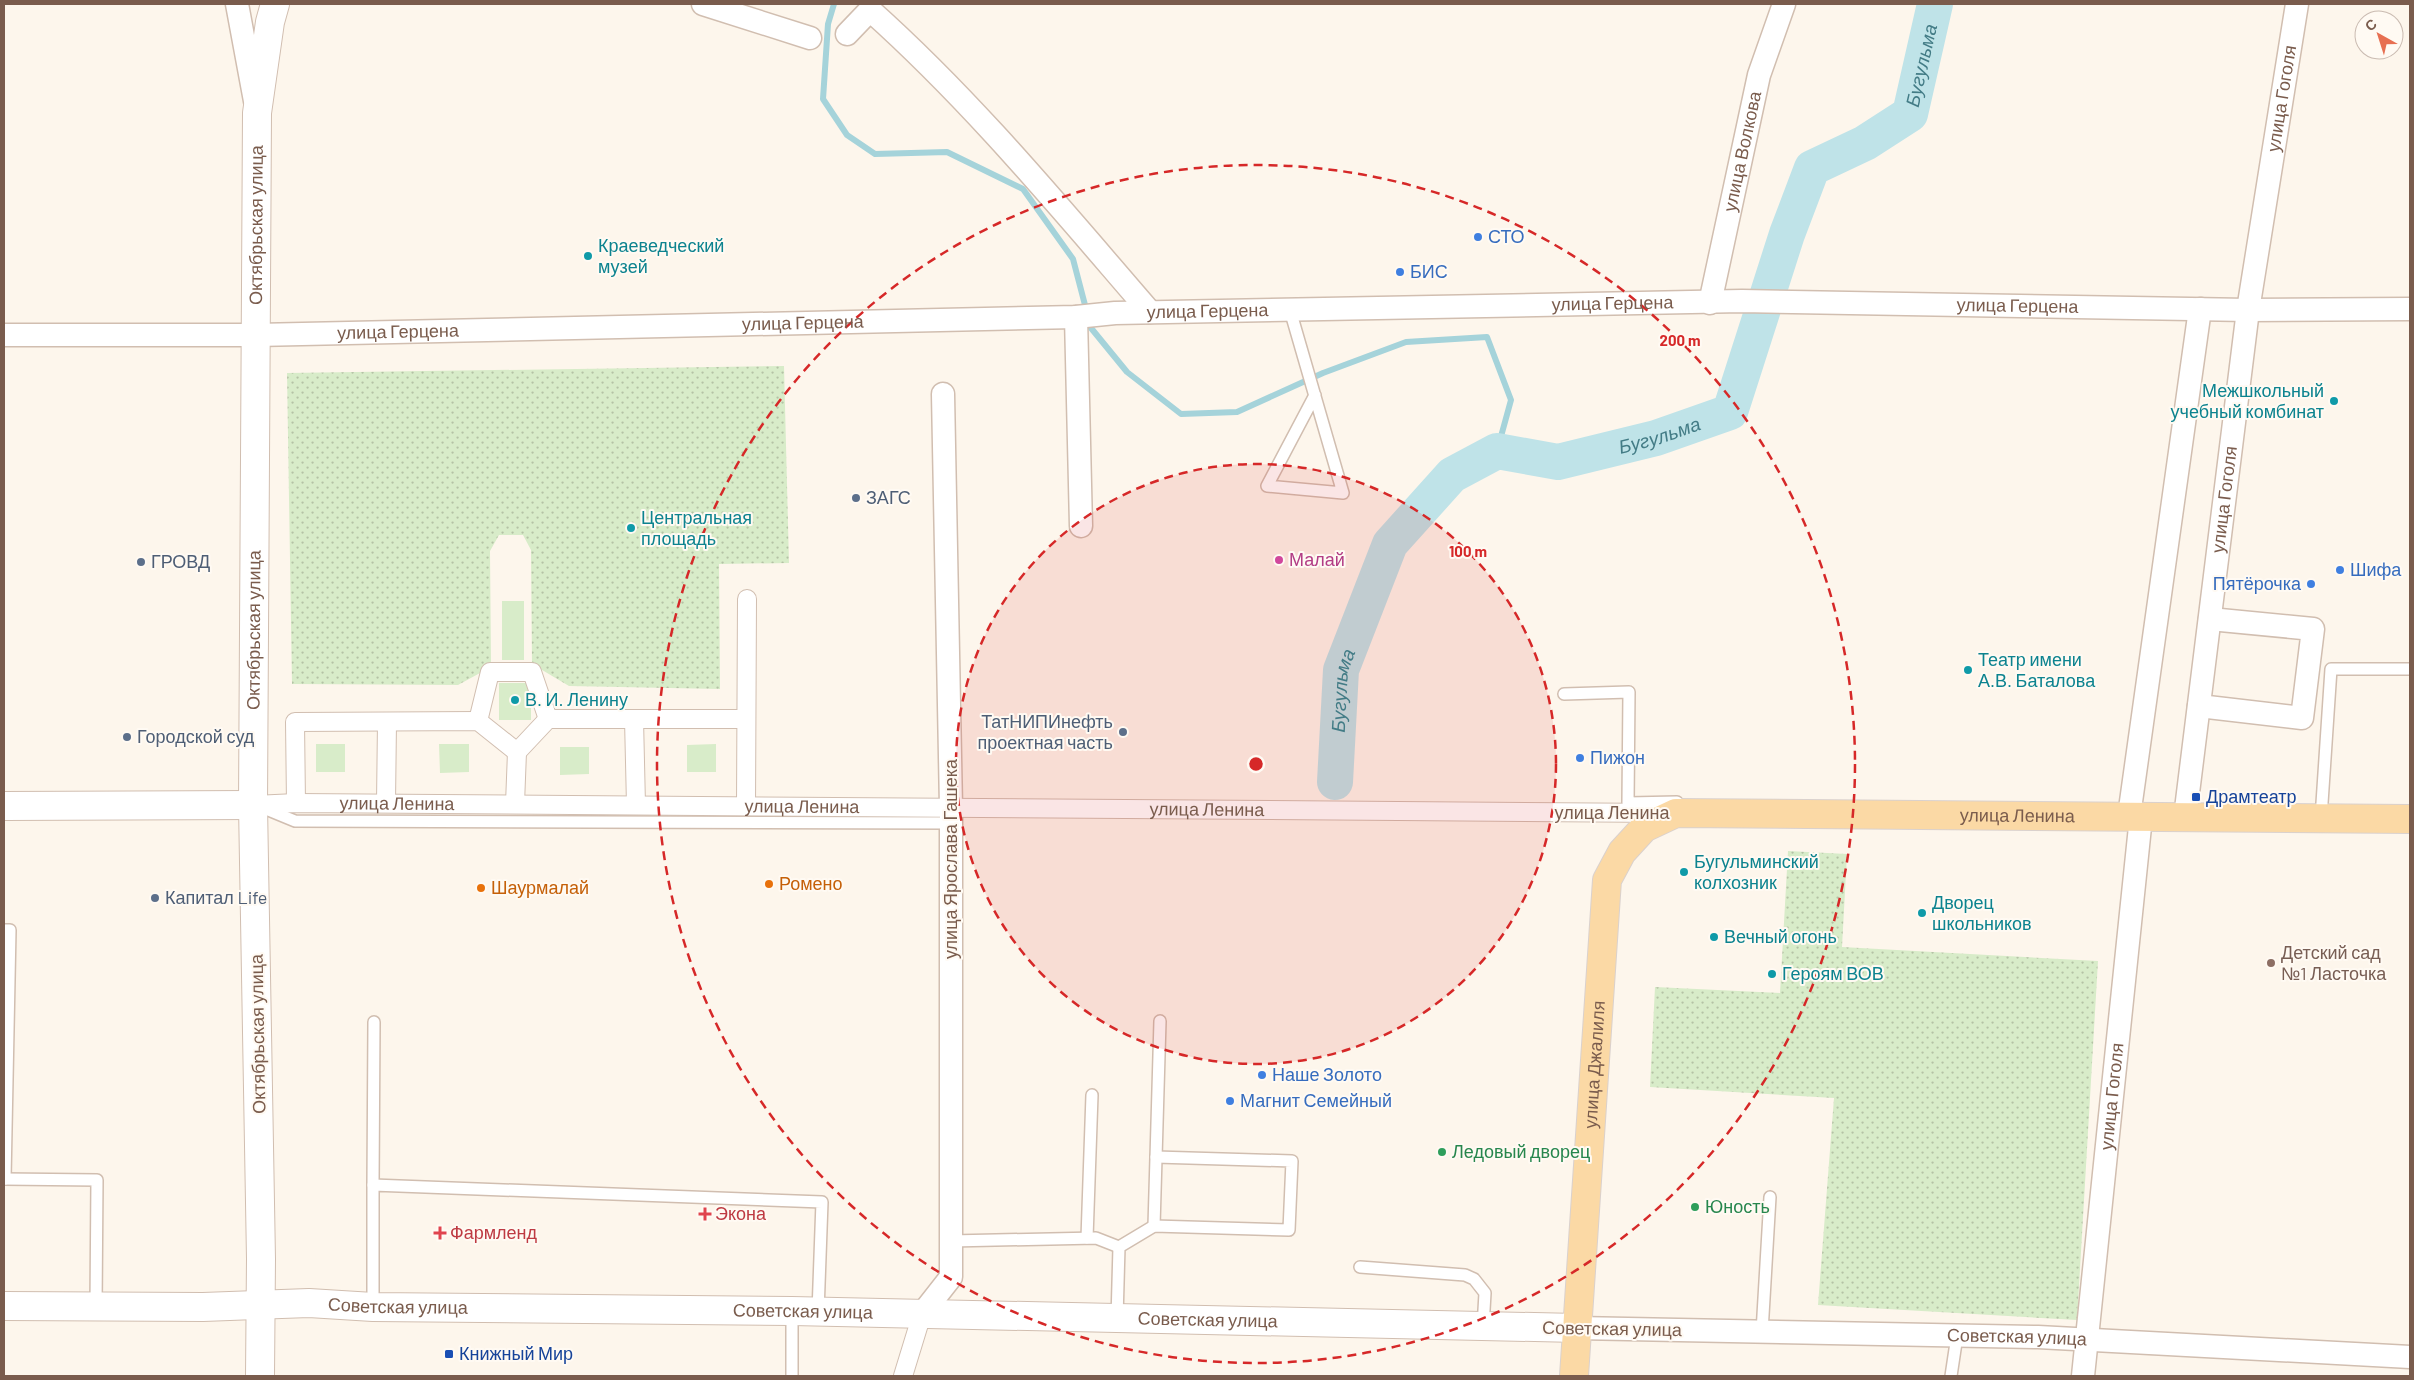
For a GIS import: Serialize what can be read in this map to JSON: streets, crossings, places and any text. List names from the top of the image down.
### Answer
{
  "streets": {
    "main road": ["улица Ленина", "улица Джалиля"],
    "street": [
      "улица Гоголя",
      "улица Волкова",
      "Октябрьская улица",
      "улица Герцена",
      "улица Ярослава Гашека",
      "Советская улица"
    ]
  },
  "crossings": [
    ["улица Гоголя", "улица Герцена"],
    ["улица Гоголя", "улица Ленина"],
    ["улица Гоголя", "Советская улица"],
    ["улица Волкова", "улица Герцена"],
    ["Октябрьская улица", "улица Герцена"],
    ["Октябрьская улица", "улица Ленина"],
    ["Октябрьская улица", "Советская улица"],
    ["улица Ленина", "улица Ярослава Гашека"],
    ["улица Ленина", "улица Джалиля"],
    ["улица Ярослава Гашека", "Советская улица"],
    ["улица Джалиля", "Советская улица"]
  ],
  "water": ["Бугульма"],
  "places": {
    "other": [
      "СТО",
      "Краеведческий музей",
      "БИС",
      "Межшкольный учебный комбинат",
      "ЗАГС",
      "Центральная площадь",
      "Малай",
      "ГРОВД",
      "Шифа",
      "Пятёрочка",
      "Театр имени А.В. Баталова",
      "В. И. Ленину",
      "ТатНИПИнефть проектная часть",
      "Городской суд",
      "Пижон",
      "Бугульминский колхозник",
      "Ромено",
      "Шаурмалай",
      "Капитал Life",
      "Дворец школьников",
      "Вечный огонь",
      "Детский сад №1 Ласточка",
      "Героям ВОВ",
      "Наше Золото",
      "Магнит Семейный",
      "Ледовый дворец",
      "Юность"
    ],
    "transit": ["Драмтеатр", "Книжный Мир"],
    "health": ["Экона", "Фармленд"]
  },
  "north": "top left",
  "rings": ["200 m", "100 m"]
}
